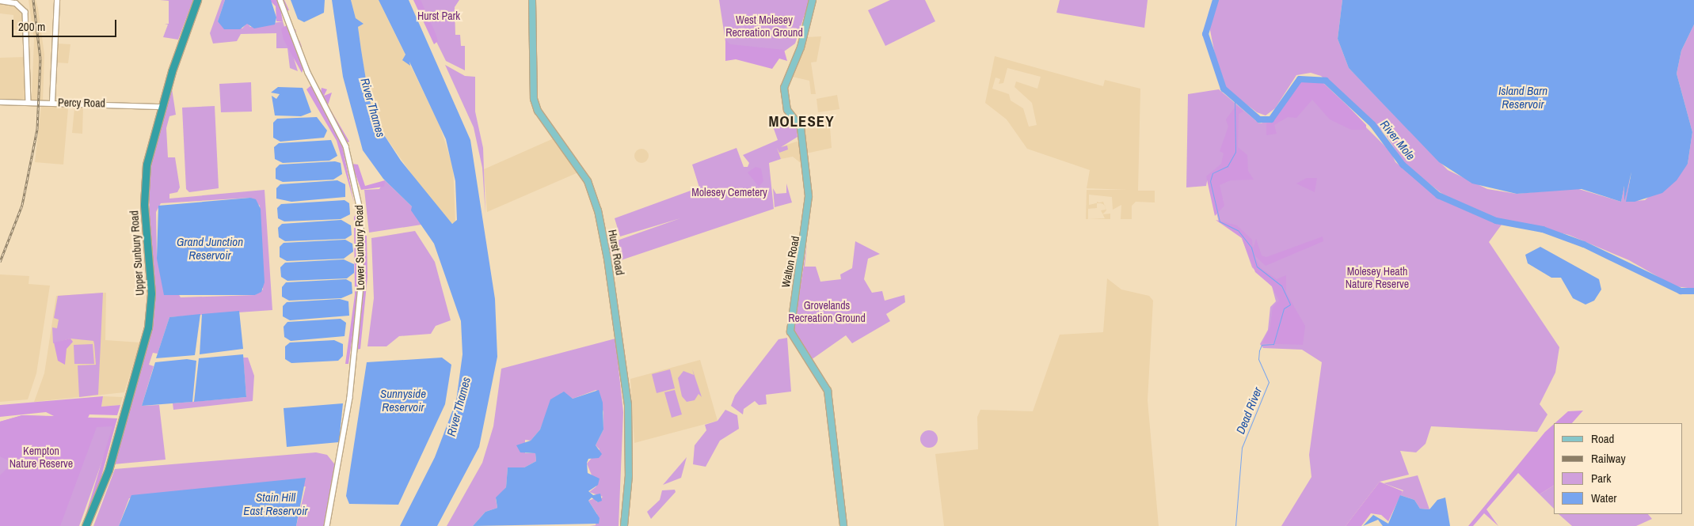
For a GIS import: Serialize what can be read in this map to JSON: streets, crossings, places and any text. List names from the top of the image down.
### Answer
{
  "streets": {
    "highway": ["Upper Sunbury Road"],
    "main road": ["Hurst Road", "Walton Road"],
    "street": ["Percy Road", "Lower Sunbury Road"]
  },
  "crossings": [
    ["Percy Road", "Upper Sunbury Road"]
  ],
  "districts": ["MOLESEY"],
  "water": [
    "Island Barn Reservoir",
    "River Thames",
    "River Mole",
    "Grand Junction Reservoir",
    "Sunnyside Reservoir",
    "Dead River",
    "Stain Hill East Reservoir"
  ],
  "parks": [
    "Hurst Park",
    "West Molesey Recreation Ground",
    "Molesey Cemetery",
    "Molesey Heath Nature Reserve",
    "Grovelands Recreation Ground",
    "Kempton Nature Reserve"
  ],
  "legend": [
    "Road",
    "Railway",
    "Park",
    "Water"
  ],
  "scale_bar": "200 m"
}
